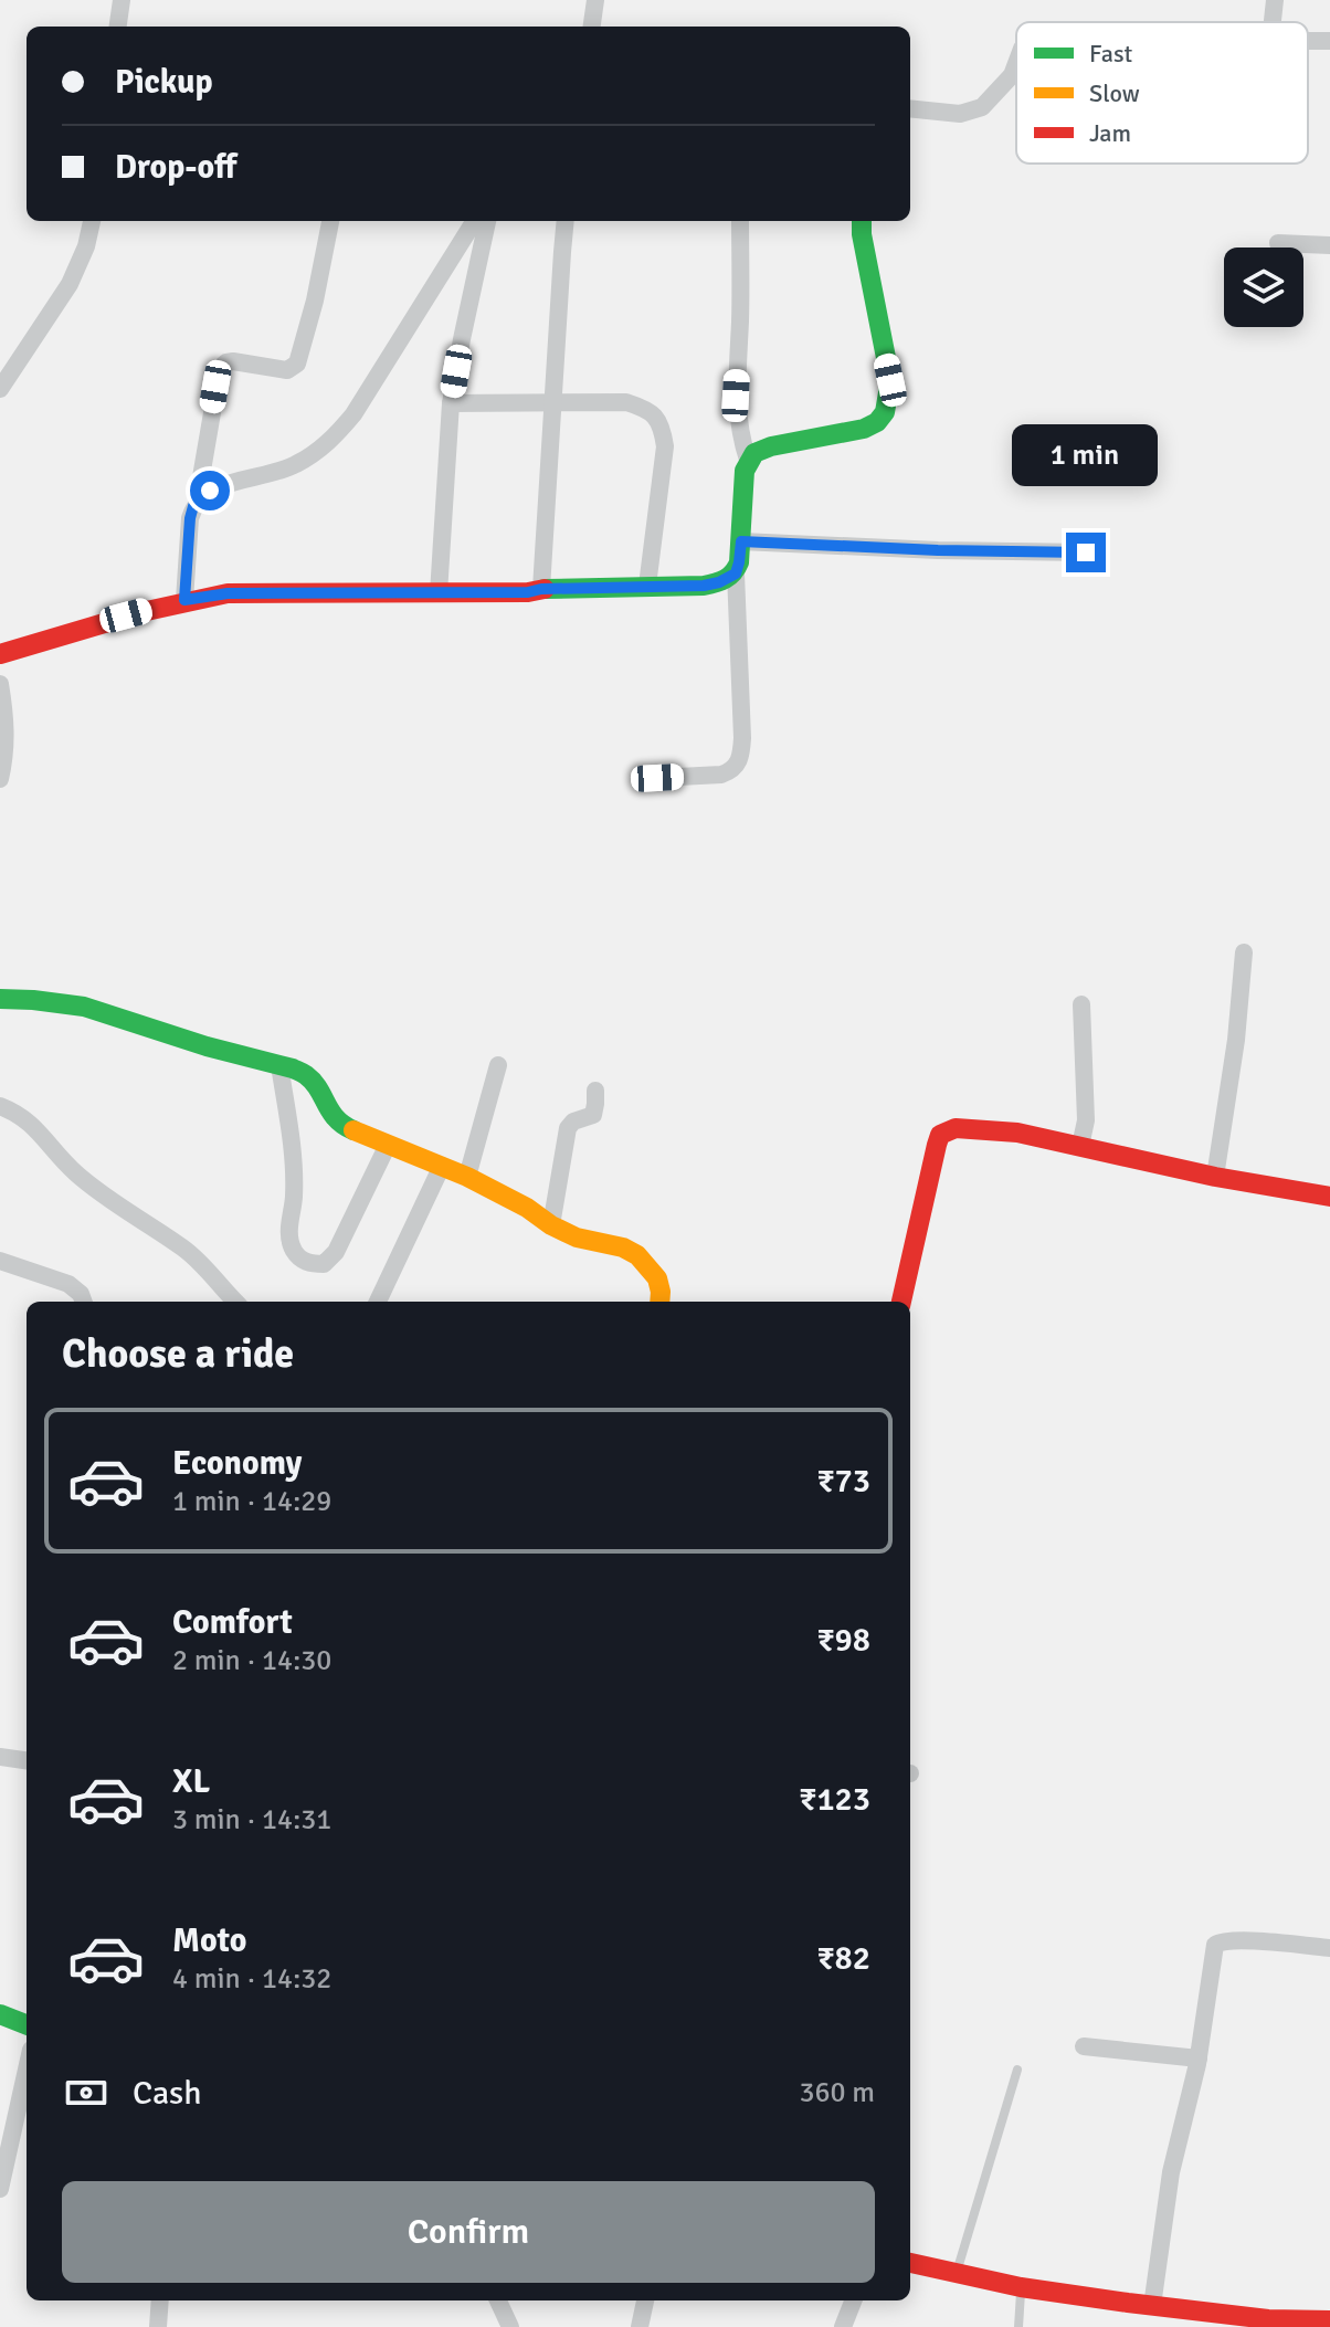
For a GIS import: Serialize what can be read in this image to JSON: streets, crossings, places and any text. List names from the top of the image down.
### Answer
{
  "legend": ["Fast", "Slow", "Jam"],
  "page": {
    "banner": ["Pickup", "Drop-off"],
    "bubble": "1 min",
    "heading": "Choose a ride",
    "list": [
      {
        "name": "Economy",
        "note": "1 min · 14:29",
        "value": "₹73"
      },
      {
        "name": "Comfort",
        "note": "2 min · 14:30",
        "value": "₹98"
      },
      {
        "name": "XL",
        "note": "3 min · 14:31",
        "value": "₹123"
      },
      {
        "name": "Moto",
        "note": "4 min · 14:32",
        "value": "₹82"
      }
    ],
    "pay": ["Cash", "360 m"],
    "buttons": "Confirm"
  }
}
